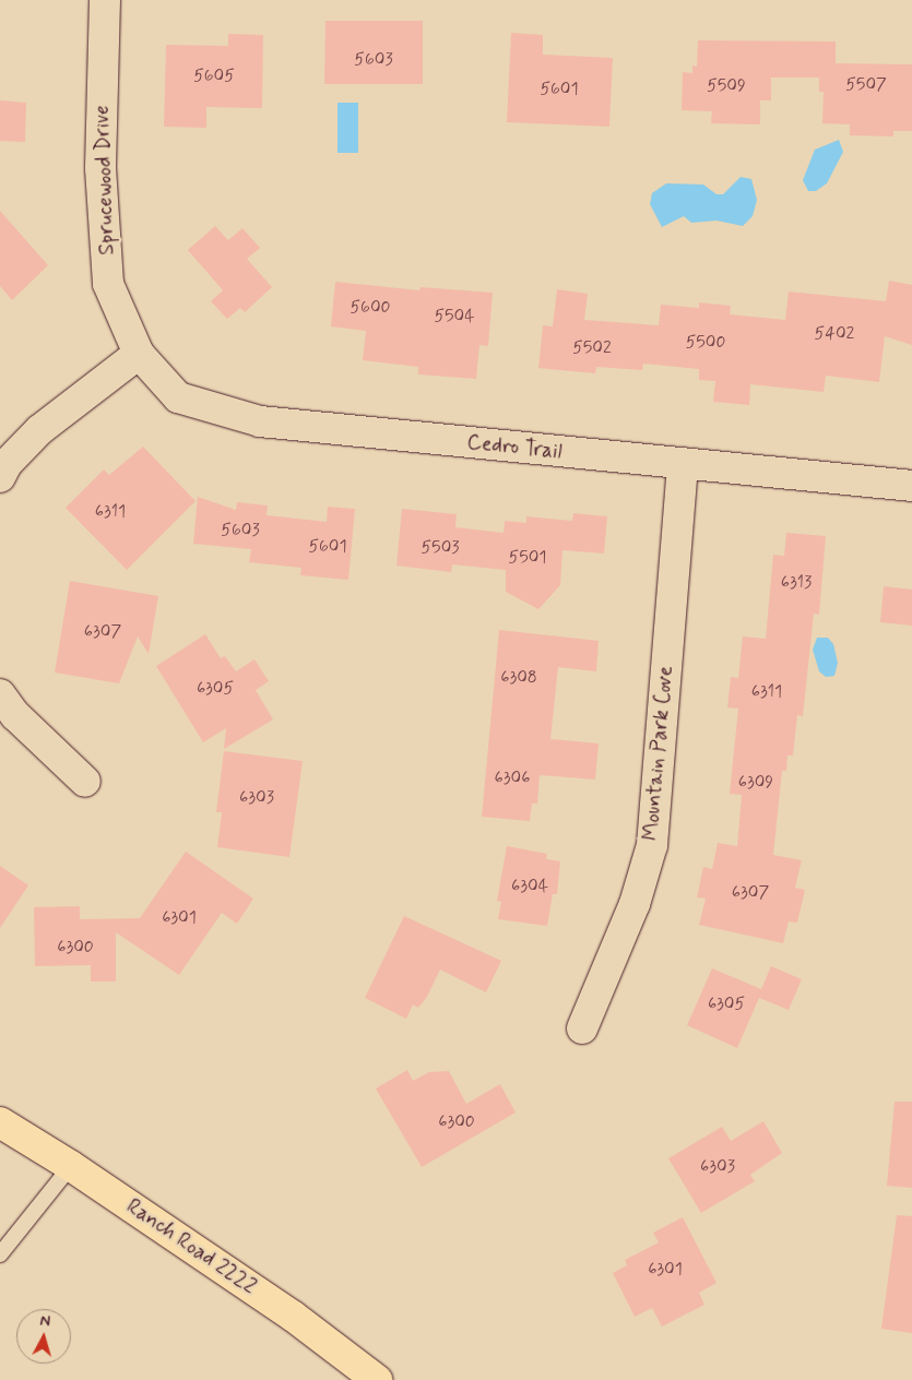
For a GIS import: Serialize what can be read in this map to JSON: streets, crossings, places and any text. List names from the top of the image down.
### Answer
{
  "streets": {
    "main road": ["Ranch Road 2222"],
    "street": ["Sprucewood Drive", "Cedro Trail", "Mountain Park Cove"]
  },
  "crossings": [
    ["Sprucewood Drive", "Cedro Trail"],
    ["Cedro Trail", "Mountain Park Cove"]
  ],
  "house_numbers": [
    "5603",
    "5605",
    "5507",
    "5509",
    "5601",
    "5600",
    "5504",
    "5402",
    "5500",
    "5502",
    "6311",
    "5603",
    "5601",
    "5503",
    "5501",
    "6313",
    "6307",
    "6308",
    "6305",
    "6311",
    "6306",
    "6309",
    "6303",
    "6304",
    "6307",
    "6301",
    "6300",
    "6305",
    "6300",
    "6303",
    "6301"
  ],
  "north": "top"
}
